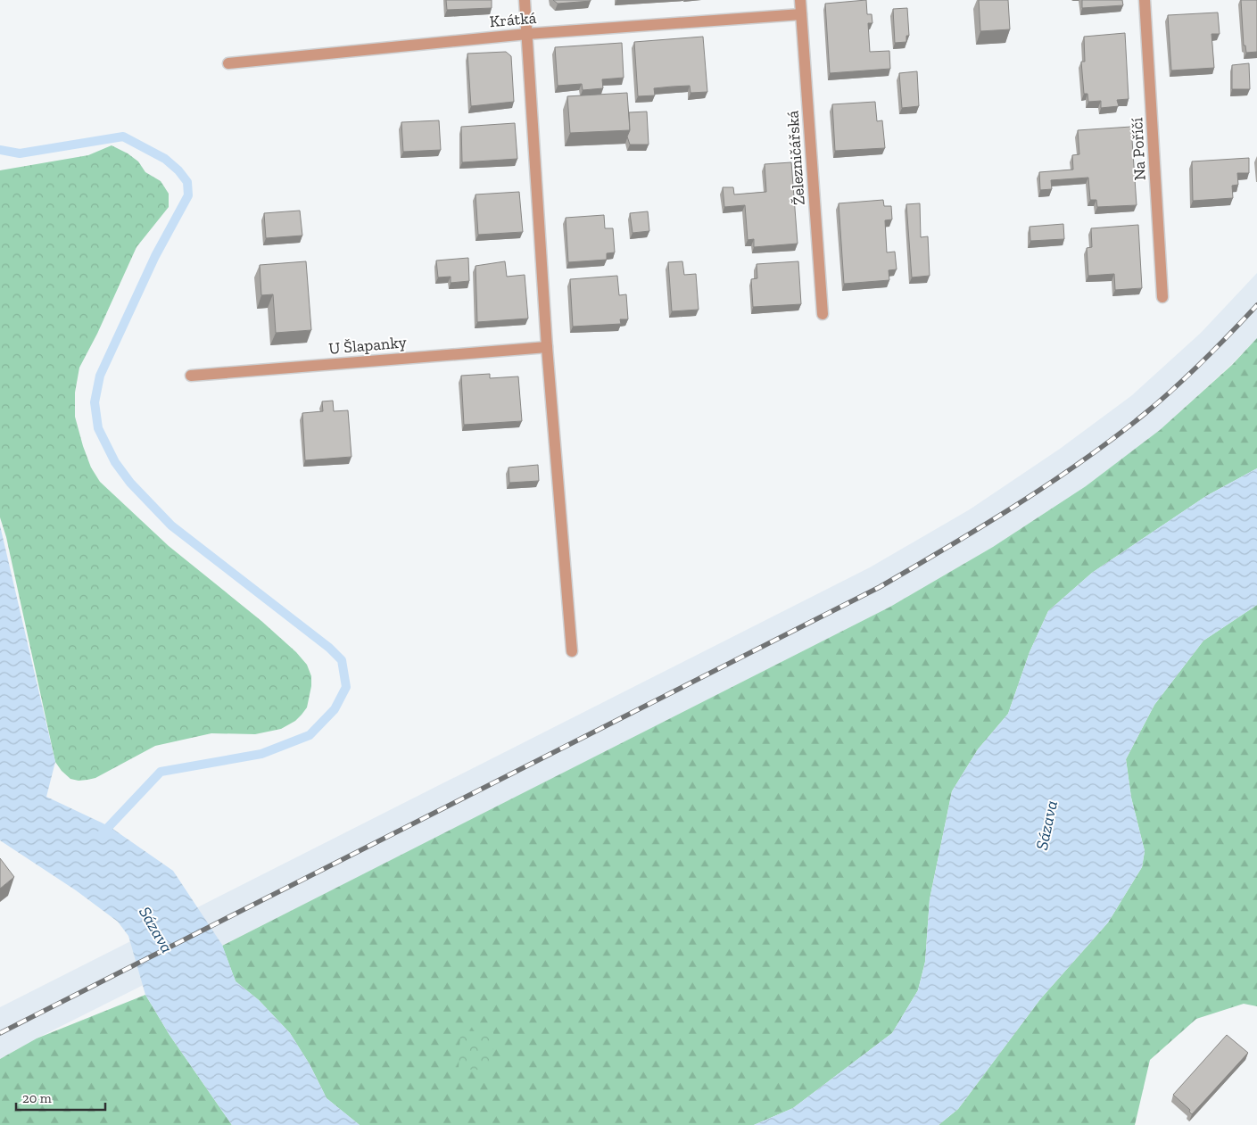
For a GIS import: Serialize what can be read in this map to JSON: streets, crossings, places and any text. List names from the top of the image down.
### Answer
{
  "streets": {
    "street": [
      "Krátká",
      "Na Poříčí",
      "Železničářská",
      "U Šlapanky"
    ]
  },
  "crossings": [
    ["Krátká", "Železničářská"]
  ],
  "water": ["Sázava"],
  "scale_bar": "20 m"
}
